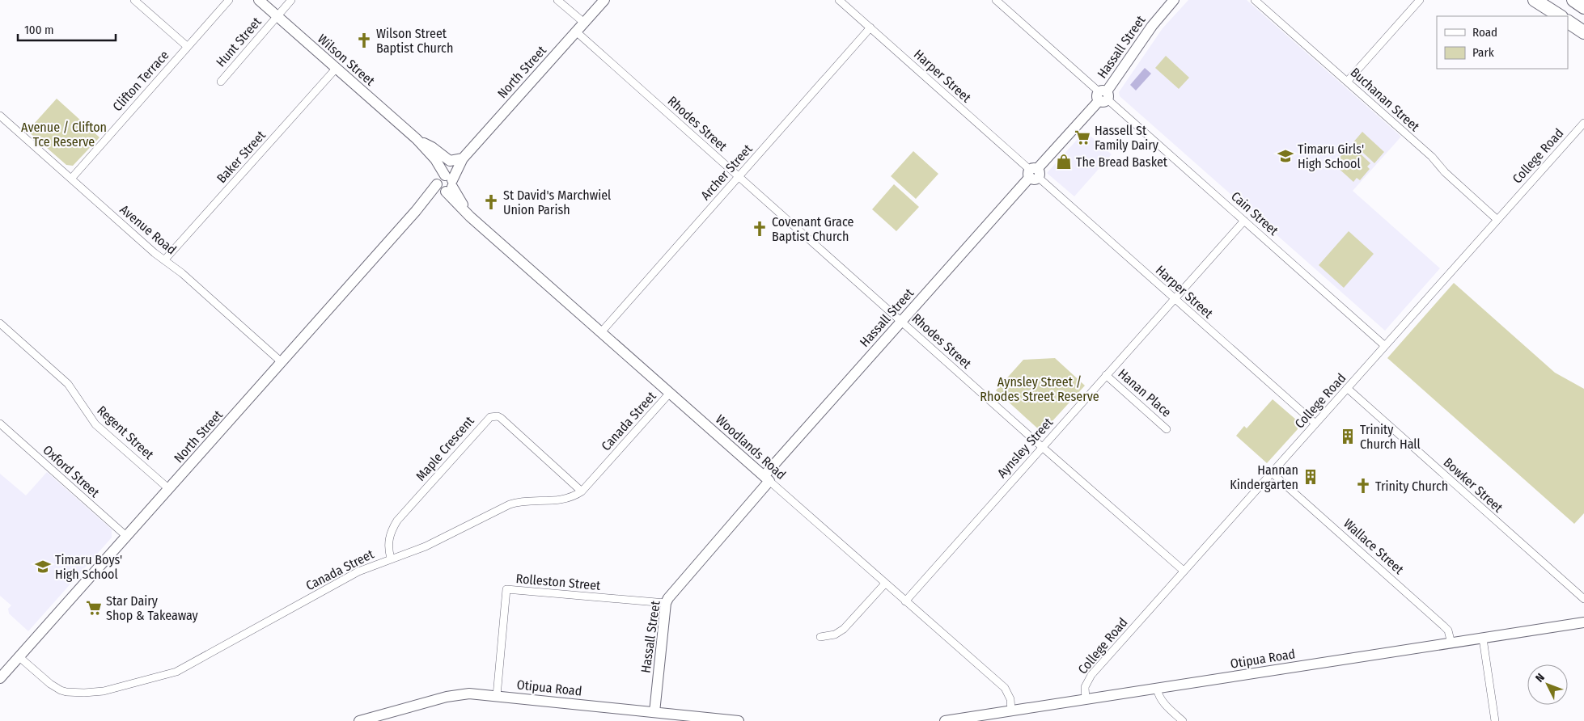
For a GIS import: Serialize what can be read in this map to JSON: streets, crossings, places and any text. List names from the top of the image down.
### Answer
{
  "streets": {
    "street": [
      "Hunt Street",
      "Hassall Street",
      "Wilson Street",
      "North Street",
      "Harper Street",
      "Clifton Terrace",
      "Buchanan Street",
      "Rhodes Street",
      "College Road",
      "Baker Street",
      "Archer Street",
      "Cain Street",
      "Avenue Road",
      "Hanan Place",
      "Canada Street",
      "Regent Street",
      "Woodlands Road",
      "Aynsley Street",
      "Maple Crescent",
      "Oxford Street",
      "Bowker Street",
      "Wallace Street",
      "Rolleston Street",
      "Otipua Road"
    ]
  },
  "crossings": [
    ["Hunt Street", "Wilson Street"],
    ["Hassall Street", "Harper Street"],
    ["Hassall Street", "Rhodes Street"],
    ["Hassall Street", "Cain Street"],
    ["Hassall Street", "Woodlands Road"],
    ["Hassall Street", "Rolleston Street"],
    ["Hassall Street", "Otipua Road"],
    ["Wilson Street", "North Street"],
    ["Wilson Street", "Baker Street"],
    ["Wilson Street", "Woodlands Road"],
    ["North Street", "Rhodes Street"],
    ["North Street", "Avenue Road"],
    ["North Street", "Canada Street"],
    ["North Street", "Regent Street"],
    ["North Street", "Woodlands Road"],
    ["North Street", "Oxford Street"],
    ["Harper Street", "College Road"],
    ["Harper Street", "Archer Street"],
    ["Harper Street", "Aynsley Street"],
    ["Clifton Terrace", "Avenue Road"],
    ["Buchanan Street", "College Road"],
    ["Rhodes Street", "College Road"],
    ["Rhodes Street", "Archer Street"],
    ["Rhodes Street", "Aynsley Street"],
    ["College Road", "Cain Street"],
    ["College Road", "Bowker Street"],
    ["College Road", "Wallace Street"],
    ["College Road", "Otipua Road"],
    ["Baker Street", "Avenue Road"],
    ["Archer Street", "Woodlands Road"],
    ["Cain Street", "Aynsley Street"],
    ["Hanan Place", "Aynsley Street"],
    ["Canada Street", "Woodlands Road"],
    ["Canada Street", "Maple Crescent"],
    ["Woodlands Road", "Aynsley Street"],
    ["Woodlands Road", "Otipua Road"],
    ["Wallace Street", "Otipua Road"],
    ["Rolleston Street", "Otipua Road"]
  ],
  "parks": ["Avenue / Clifton Tce Reserve", "Aynsley Street / Rhodes Street Reserve"],
  "places": {
    "church": [
      "Wilson Street Baptist Church",
      "St David's Marchwiel Union Parish",
      "Covenant Grace Baptist Church",
      "Trinity Church"
    ],
    "supermarket": ["Hassell St Family Dairy", "Star Dairy Shop & Takeaway"],
    "school or university": ["Timaru Girls' High School", "Timaru Boys' High School"],
    "shop": ["The Bread Basket"],
    "building": ["Trinity Church Hall", "Hannan Kindergarten"]
  },
  "legend": ["Road", "Park"],
  "scale_bar": "100 m",
  "north": "top left"
}
